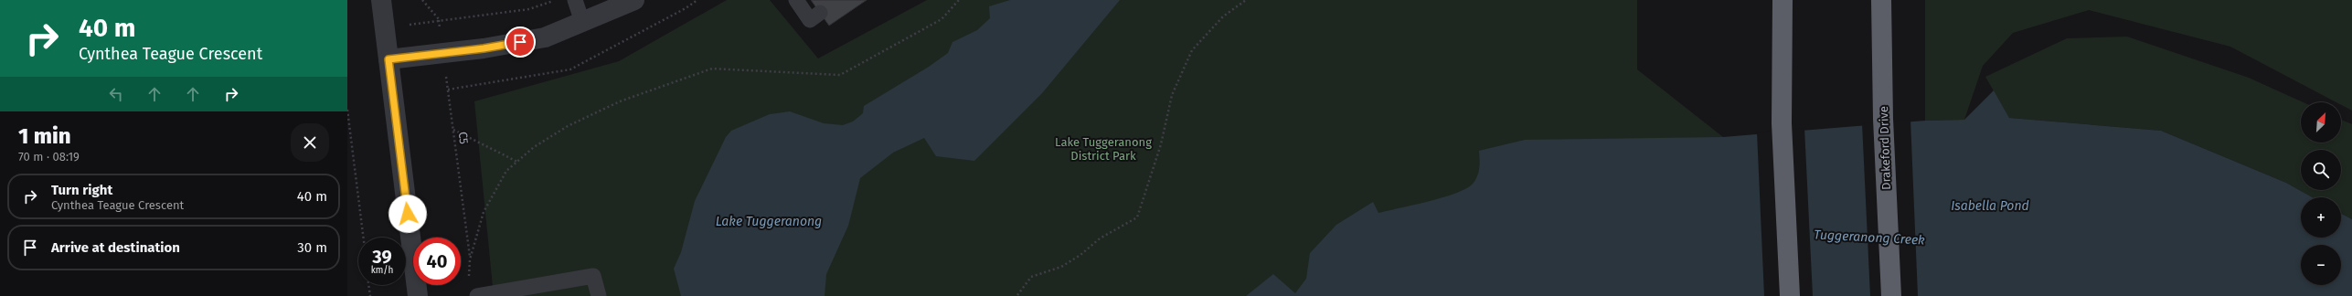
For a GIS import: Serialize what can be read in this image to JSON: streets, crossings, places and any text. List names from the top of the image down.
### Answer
{
  "streets": {
    "highway": ["Drakeford Drive"],
    "path": ["C5"]
  },
  "water": ["Isabella Pond", "Lake Tuggeranong", "Tuggeranong Creek"],
  "parks": ["Lake Tuggeranong District Park"],
  "north": "top right",
  "page": {
    "turn": ["40 m", "Cynthea Teague Crescent"],
    "map_buttons": ["+", "−"],
    "heading": ["1 min", "70 m · 08:19"],
    "list": [
      {
        "name": "Turn right",
        "note": "Cynthea Teague Crescent",
        "value": "40 m"
      },
      {
        "name": "Arrive at destination",
        "value": "30 m"
      }
    ],
    "speed": "39 km/h",
    "limit": "40"
  }
}
